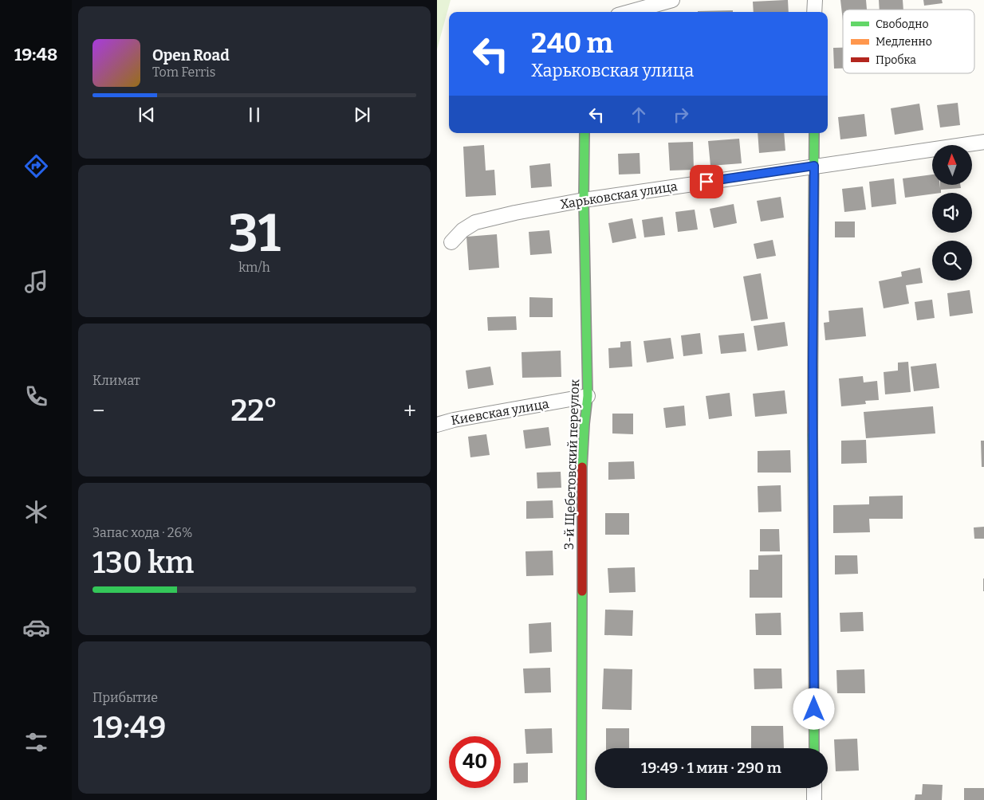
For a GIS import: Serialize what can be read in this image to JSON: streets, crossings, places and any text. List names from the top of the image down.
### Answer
{
  "streets": {
    "street": ["Харьковская улица", "Киевская улица", "3-й Щебетовский переулок"]
  },
  "crossings": [
    ["Харьковская улица", "3-й Щебетовский переулок"],
    ["Киевская улица", "3-й Щебетовский переулок"]
  ],
  "legend": ["Свободно", "Медленно", "Пробка"],
  "north": "top",
  "page": {
    "tabs": "19:48",
    "turn": ["240 m", "Харьковская улица"],
    "song": ["Open Road", "Tom Ferris"],
    "tile": [
      ["31", "km/h"],
      "Климат",
      ["Запас хода · 26%", "130 km"],
      ["Прибытие", "19:49"]
    ],
    "heat": ["−", "22°", "+"],
    "limit": "40",
    "trip": "19:49 · 1 мин · 290 m"
  }
}
